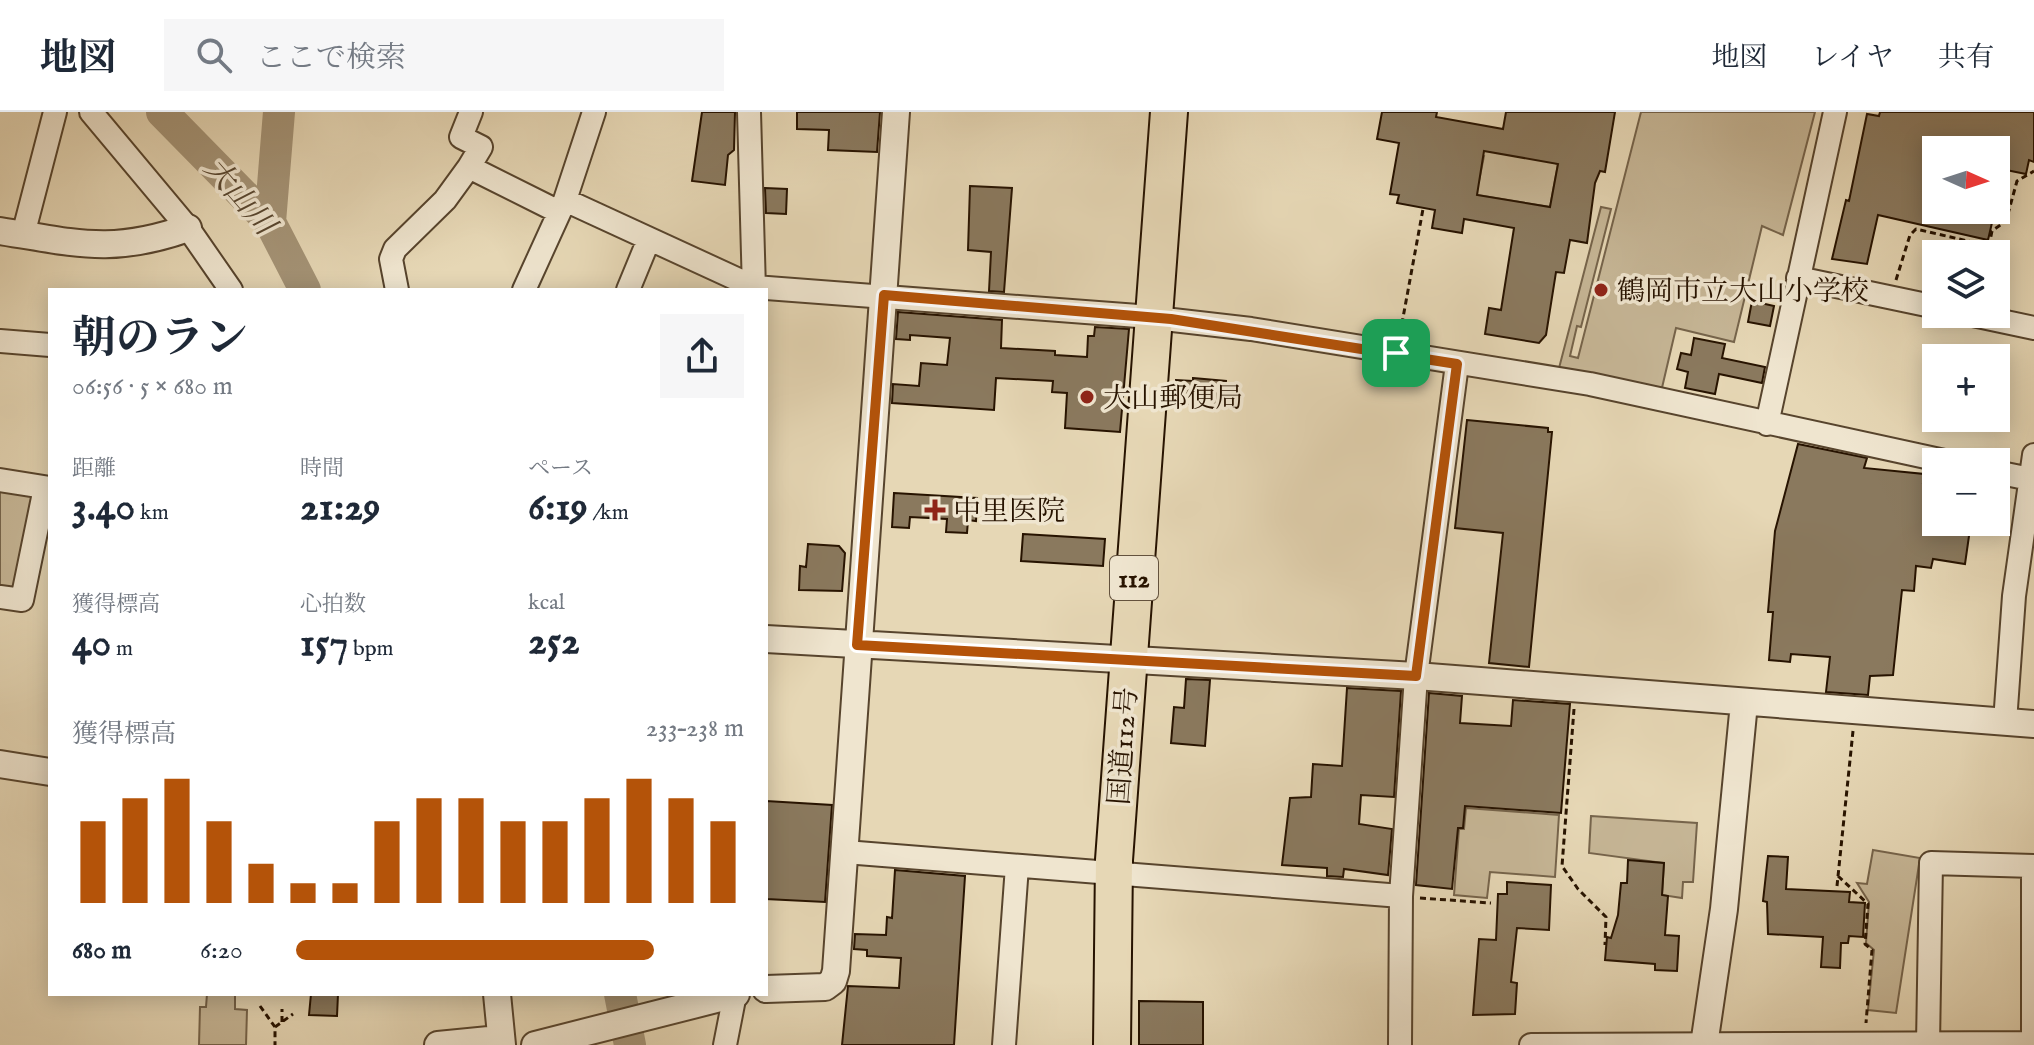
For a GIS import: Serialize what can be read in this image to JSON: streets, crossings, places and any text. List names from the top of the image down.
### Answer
{
  "streets": {
    "highway": ["112", "国道112号"]
  },
  "water": ["大山川"],
  "places": {
    "other": ["鶴岡市立大山小学校", "大山郵便局"],
    "health": ["中里医院"]
  },
  "north": "right",
  "page": {
    "header": "地図",
    "search": "ここで検索",
    "nav": ["地図", "レイヤ", "共有"],
    "map_buttons": ["+", "−"],
    "heading": ["朝のラン", "06:56 · 5 × 680 m"],
    "stats": [
      ["距離", "3.40 km"],
      ["時間", "21:29"],
      ["ペース", "6:19 /km"],
      ["獲得標高", "40 m"],
      ["心拍数", "157 bpm"],
      ["kcal", "252"]
    ],
    "chart": ["獲得標高", "233–238 m"],
    "list": [
      {
        "name": "680 m",
        "note": "6:20"
      }
    ]
  }
}
